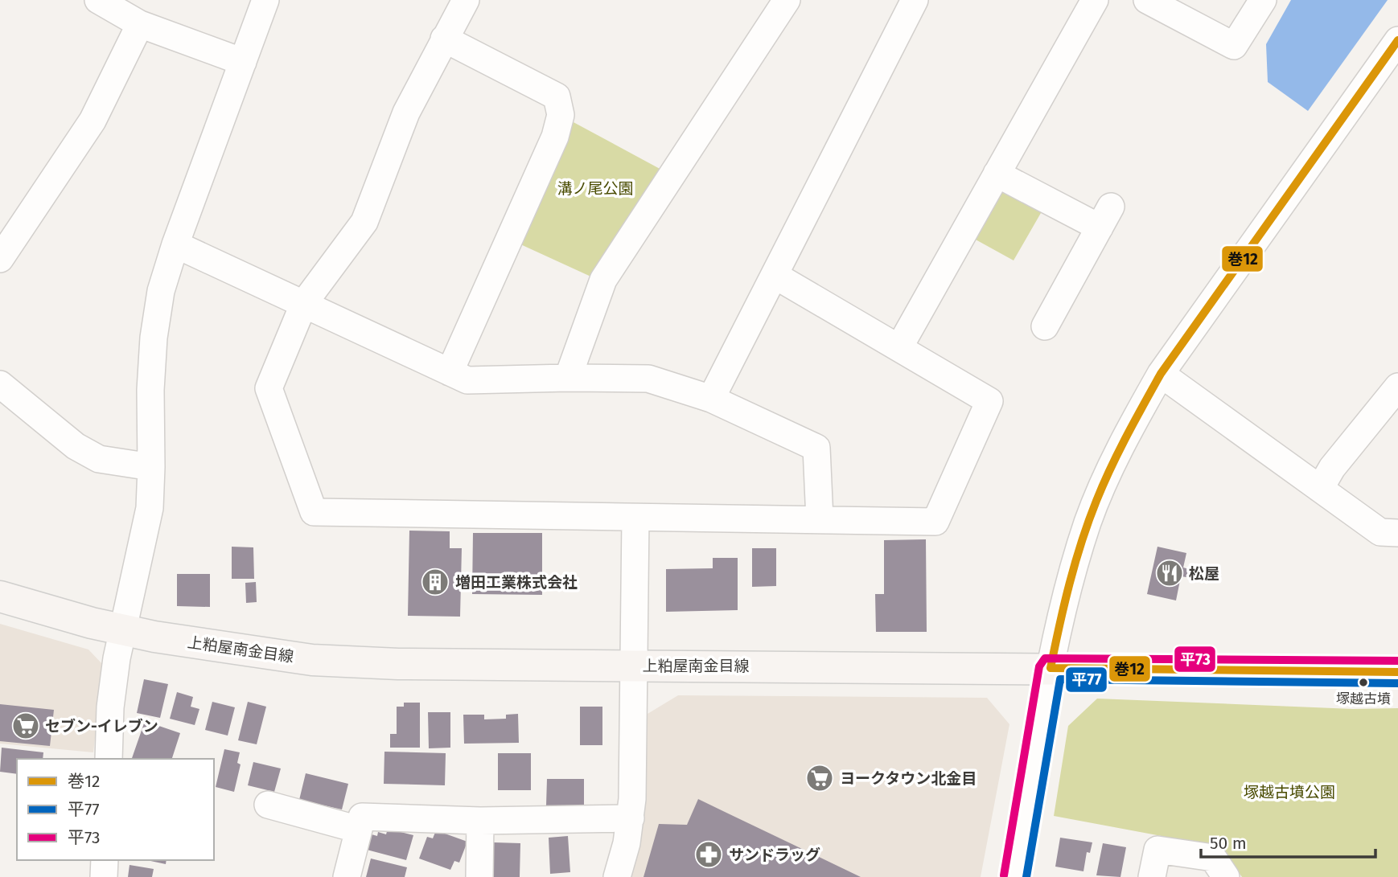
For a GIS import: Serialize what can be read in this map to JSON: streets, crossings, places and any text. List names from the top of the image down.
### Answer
{
  "streets": {
    "main road": ["上粕屋南金目線"]
  },
  "parks": ["溝ノ尾公園", "塚越古墳公園"],
  "places": {
    "restaurant": ["松屋"],
    "building": ["増田工業株式会社"],
    "other": ["塚越古墳"],
    "supermarket": ["セブン-イレブン", "ヨークタウン北金目"],
    "pharmacy": ["サンドラッグ"]
  },
  "lines": ["transit line 巻12", "transit line 平73", "transit line 平77"],
  "legend": ["巻12", "平77", "平73"],
  "scale_bar": "50 m"
}
